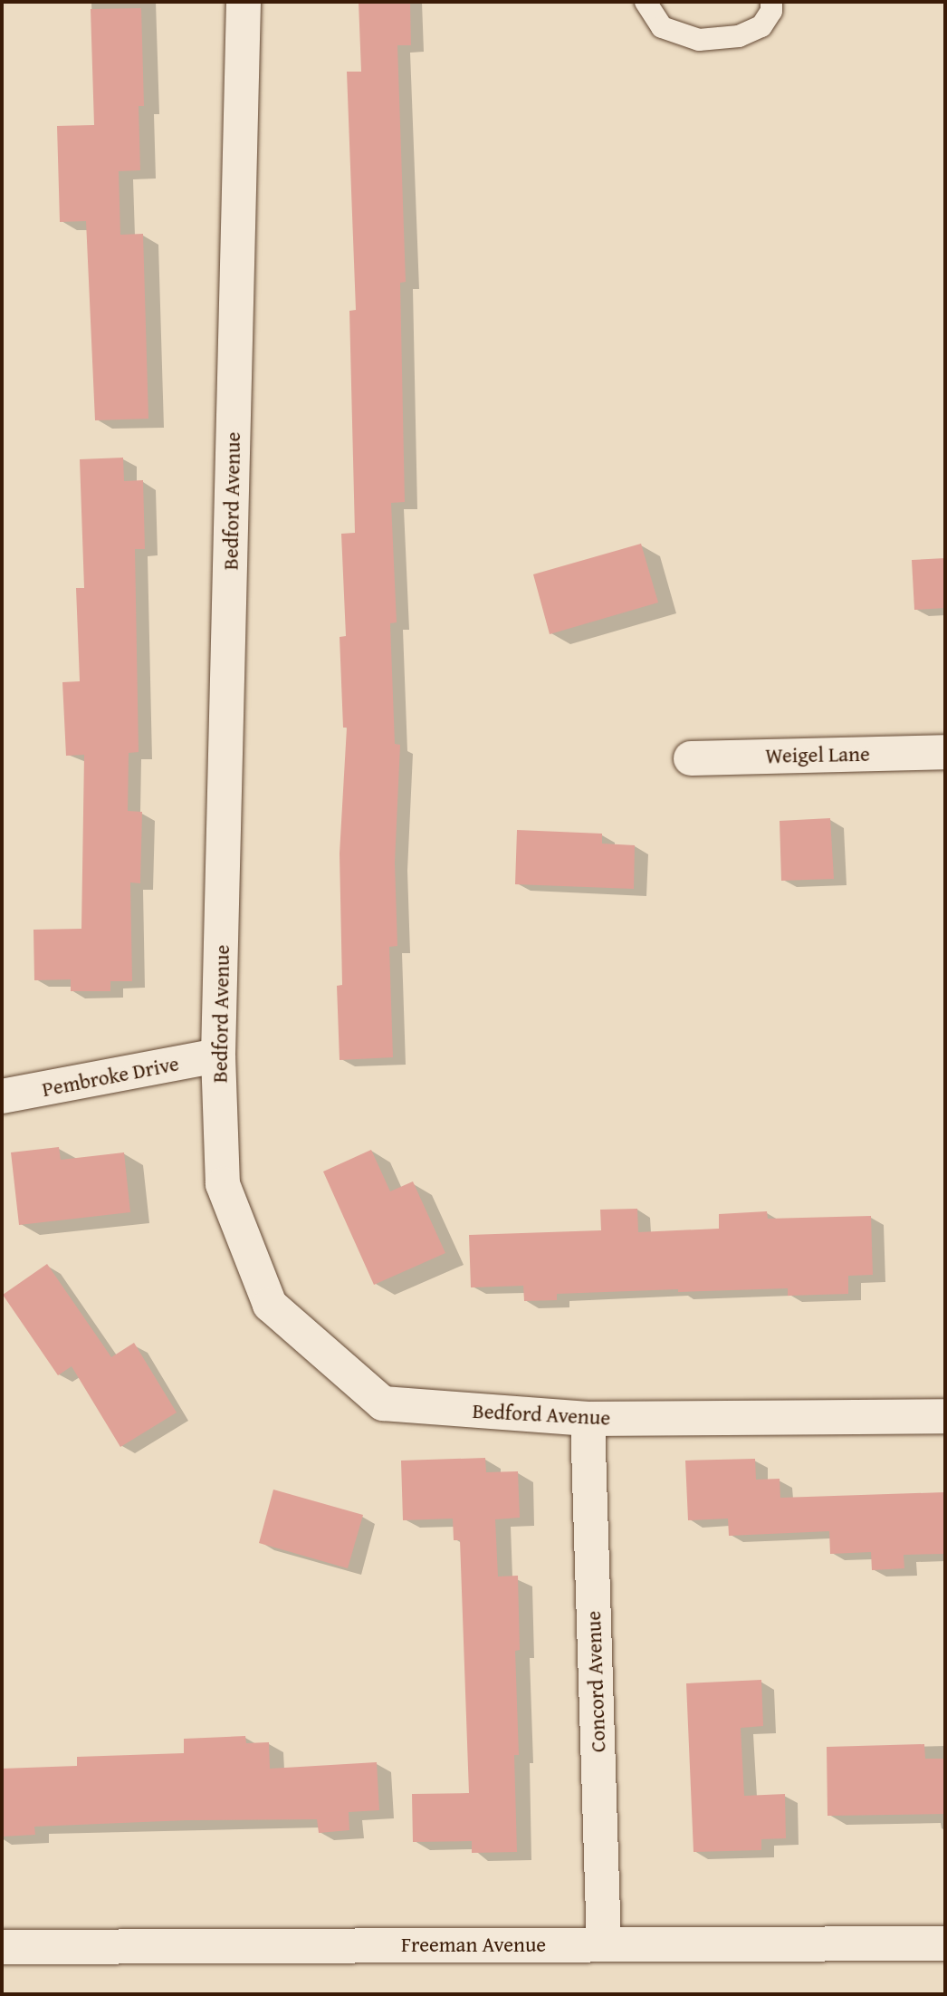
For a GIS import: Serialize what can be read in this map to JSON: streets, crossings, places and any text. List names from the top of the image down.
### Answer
{
  "streets": {
    "street": [
      "Bedford Avenue",
      "Weigel Lane",
      "Pembroke Drive",
      "Concord Avenue",
      "Freeman Avenue"
    ]
  },
  "crossings": [
    ["Bedford Avenue", "Pembroke Drive"],
    ["Bedford Avenue", "Concord Avenue"],
    ["Concord Avenue", "Freeman Avenue"]
  ]
}
